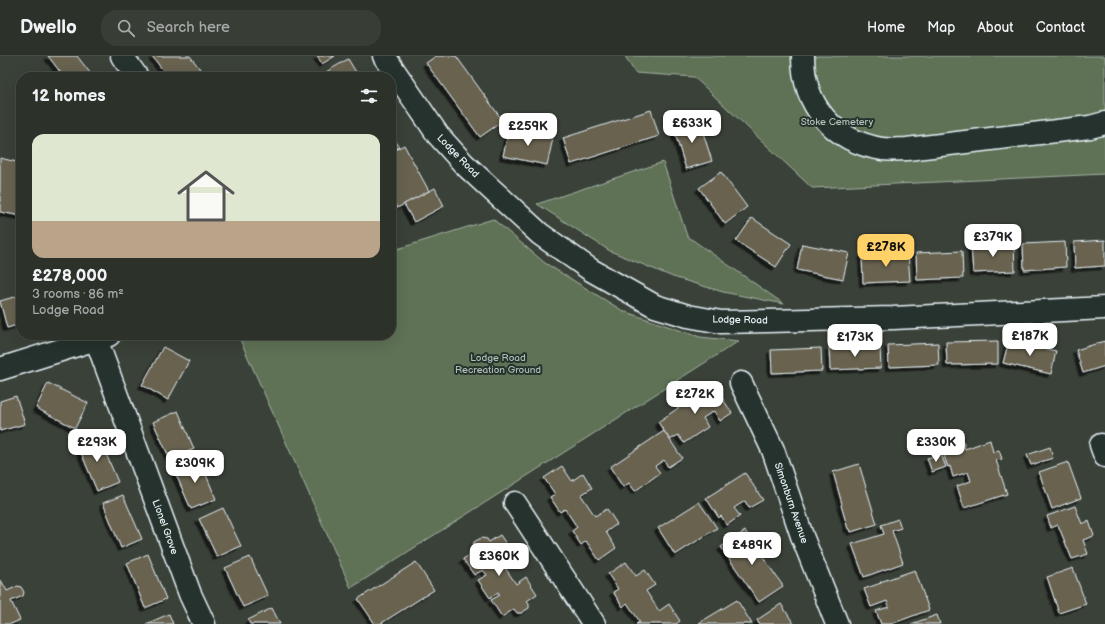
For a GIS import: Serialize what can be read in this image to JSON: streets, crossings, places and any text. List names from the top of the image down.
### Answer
{
  "streets": {
    "street": ["Lodge Road", "Simonburn Avenue", "Lionel Grove"]
  },
  "parks": ["Stoke Cemetery", "Lodge Road Recreation Ground"],
  "page": {
    "header": "Dwello",
    "search": "Search here",
    "nav": [
      "Home",
      "Map",
      "About",
      "Contact"
    ],
    "heading": "12 homes",
    "price": [
      "£633K",
      "£259K",
      "£379K",
      "£278K",
      "£187K",
      "£173K",
      "£272K",
      "£293K",
      "£330K",
      "£309K",
      "£489K",
      "£360K"
    ],
    "list": [
      {
        "name": "£278,000",
        "note": "3 rooms · 86 m² · Lodge Road"
      }
    ]
  }
}
